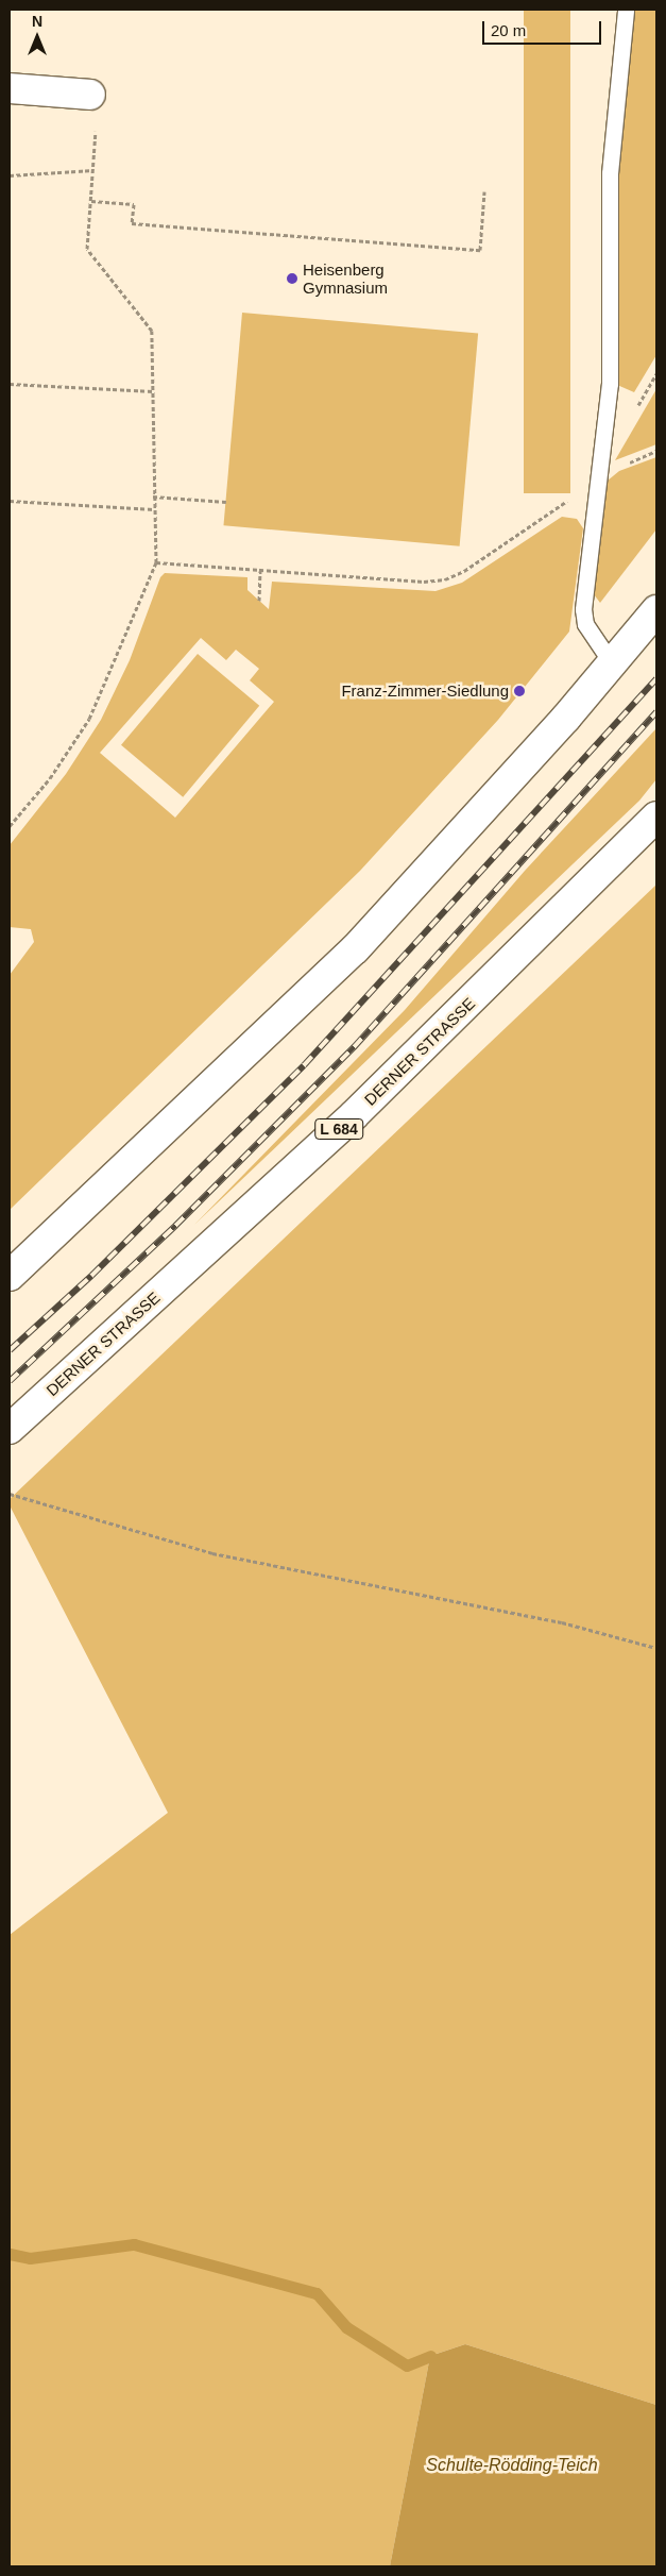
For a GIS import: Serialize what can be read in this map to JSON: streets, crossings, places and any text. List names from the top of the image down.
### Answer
{
  "streets": {
    "main road": ["DERNER STRASSE", "L 684"]
  },
  "water": ["Schulte-Rödding-Teich"],
  "places": ["Heisenberg Gymnasium", "Franz-Zimmer-Siedlung"],
  "scale_bar": "20 m",
  "north": "top"
}
